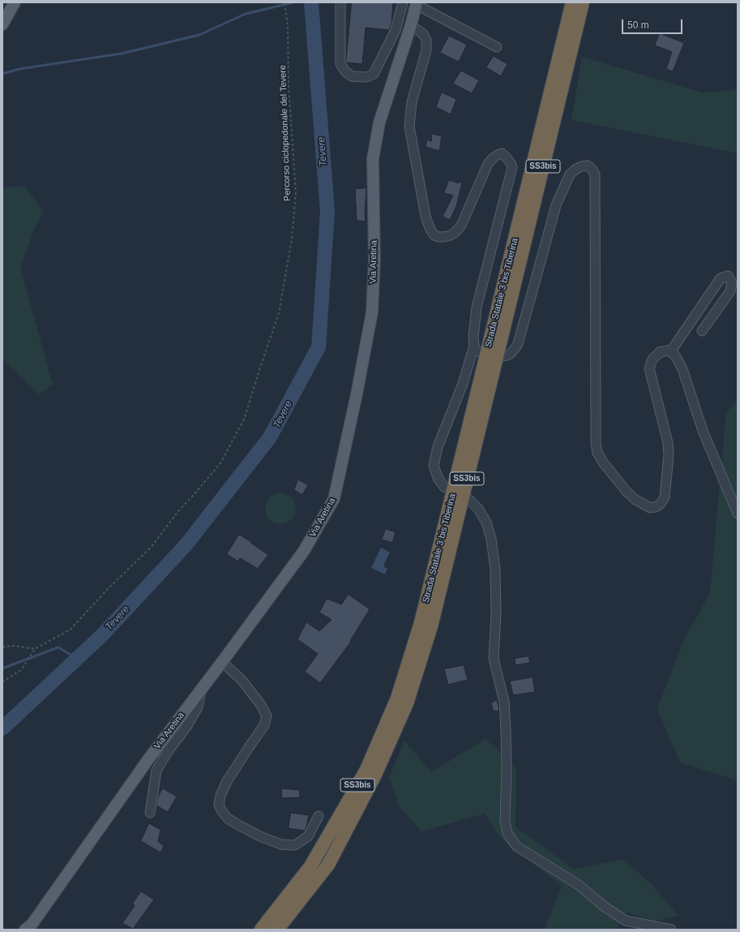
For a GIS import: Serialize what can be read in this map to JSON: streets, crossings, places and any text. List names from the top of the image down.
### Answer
{
  "streets": {
    "highway": ["SS3bis", "Strada Statale 3 bis Tiberina"],
    "main road": ["Via Aretina"],
    "path": ["Percorso ciclopedonale del Tevere"]
  },
  "water": ["Tevere"],
  "scale_bar": "50 m"
}
